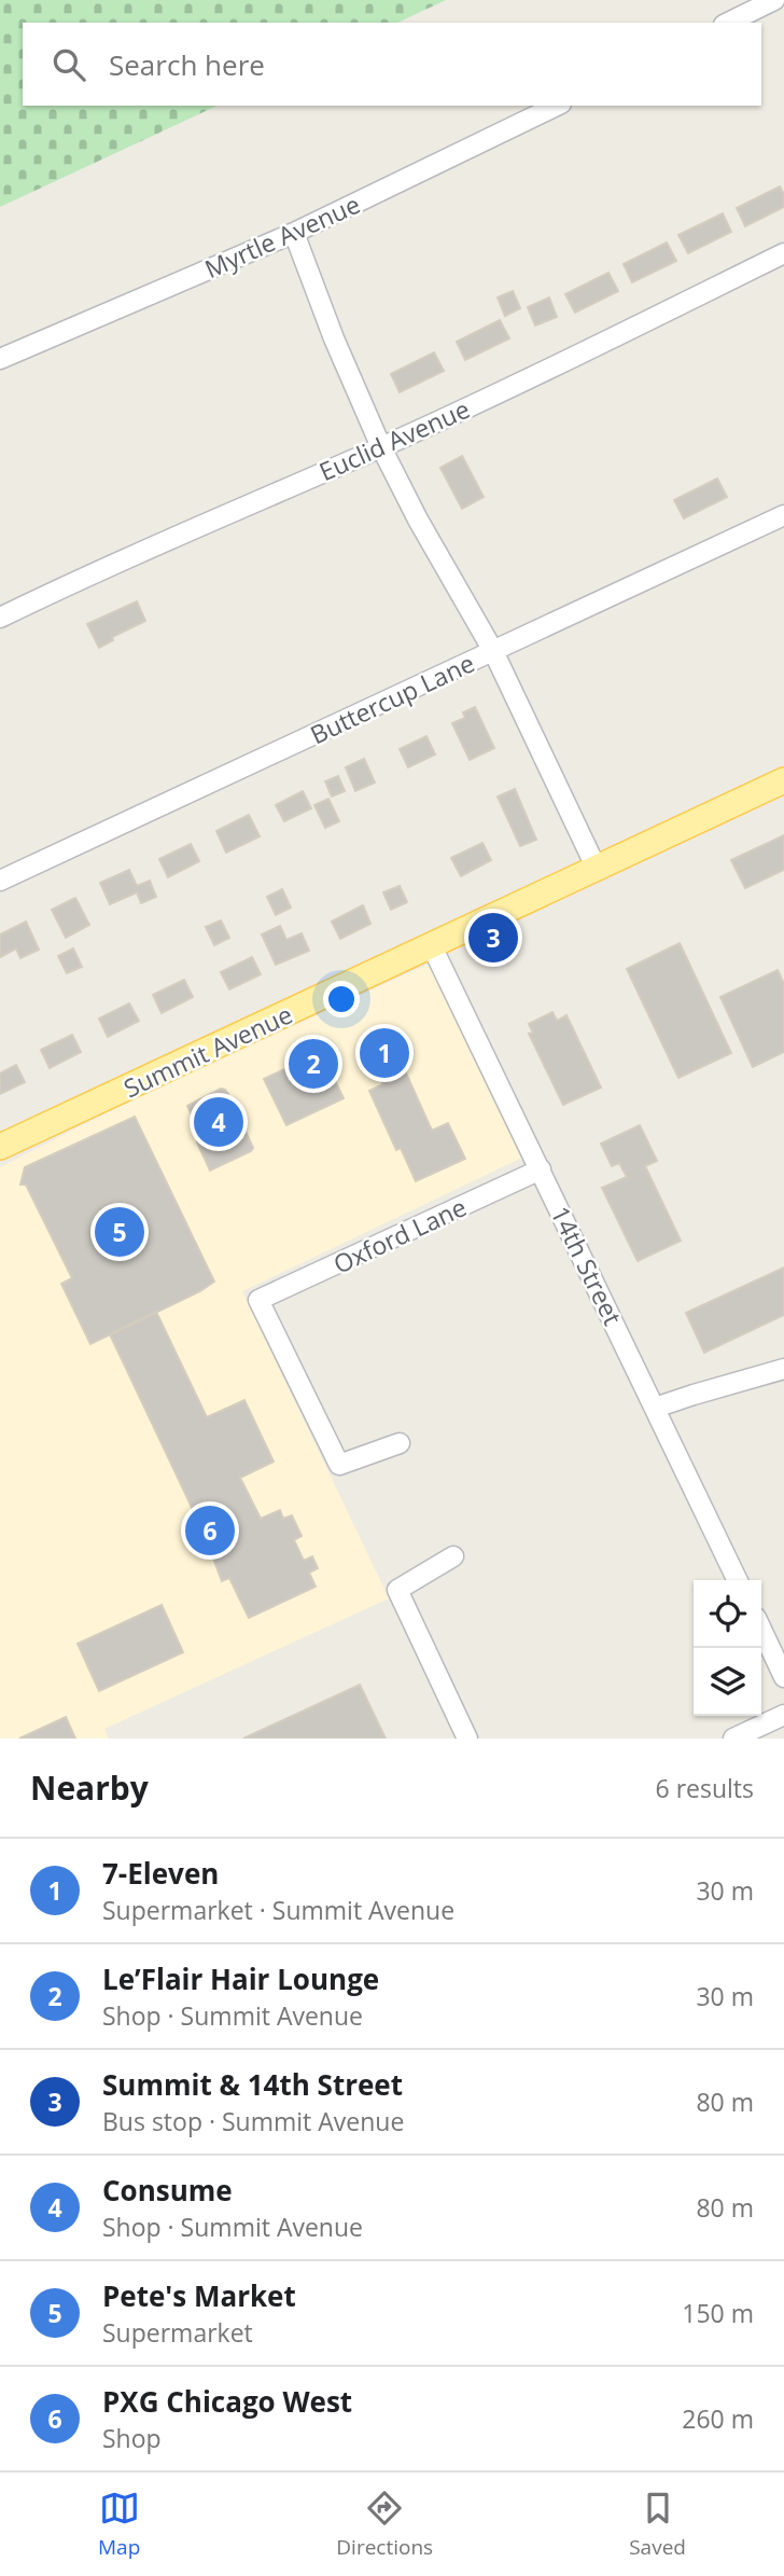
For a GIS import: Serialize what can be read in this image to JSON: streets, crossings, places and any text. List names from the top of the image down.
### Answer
{
  "streets": {
    "main road": ["Summit Avenue"],
    "street": [
      "Myrtle Avenue",
      "Euclid Avenue",
      "Buttercup Lane",
      "Oxford Lane",
      "14th Street"
    ]
  },
  "crossings": [
    ["Summit Avenue", "14th Street"],
    ["Oxford Lane", "14th Street"]
  ],
  "page": {
    "search": "Search here",
    "pins": [
      "3",
      "1",
      "2",
      "4",
      "5",
      "6"
    ],
    "heading": ["Nearby", "6 results"],
    "list": [
      {
        "mark": "1",
        "name": "7-Eleven",
        "note": "Supermarket · Summit Avenue",
        "value": "30 m"
      },
      {
        "mark": "2",
        "name": "Le’Flair Hair Lounge",
        "note": "Shop · Summit Avenue",
        "value": "30 m"
      },
      {
        "mark": "3",
        "name": "Summit & 14th Street",
        "note": "Bus stop · Summit Avenue",
        "value": "80 m"
      },
      {
        "mark": "4",
        "name": "Consume",
        "note": "Shop · Summit Avenue",
        "value": "80 m"
      },
      {
        "mark": "5",
        "name": "Pete's Market",
        "note": "Supermarket",
        "value": "150 m"
      },
      {
        "mark": "6",
        "name": "PXG Chicago West",
        "note": "Shop",
        "value": "260 m"
      }
    ],
    "nav": ["Map", "Directions", "Saved"]
  }
}
